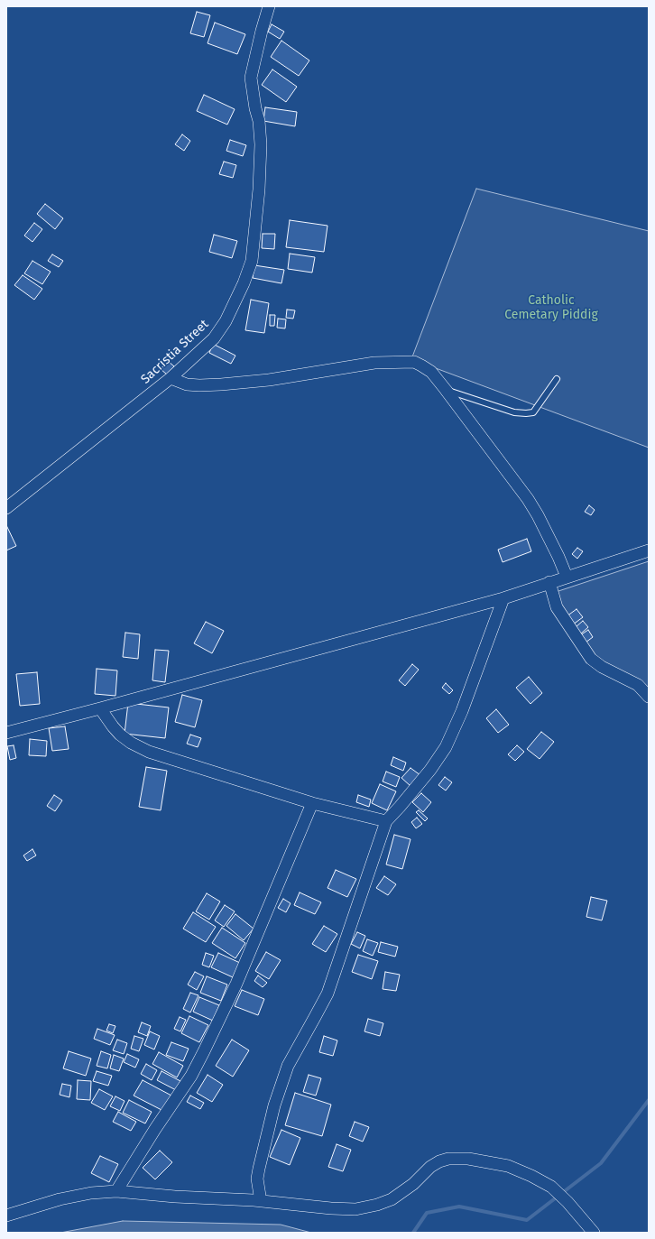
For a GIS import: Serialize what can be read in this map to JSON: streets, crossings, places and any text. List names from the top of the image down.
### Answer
{
  "streets": {
    "street": ["Sacristia Street"]
  },
  "parks": ["Catholic Cemetary Piddig"]
}
